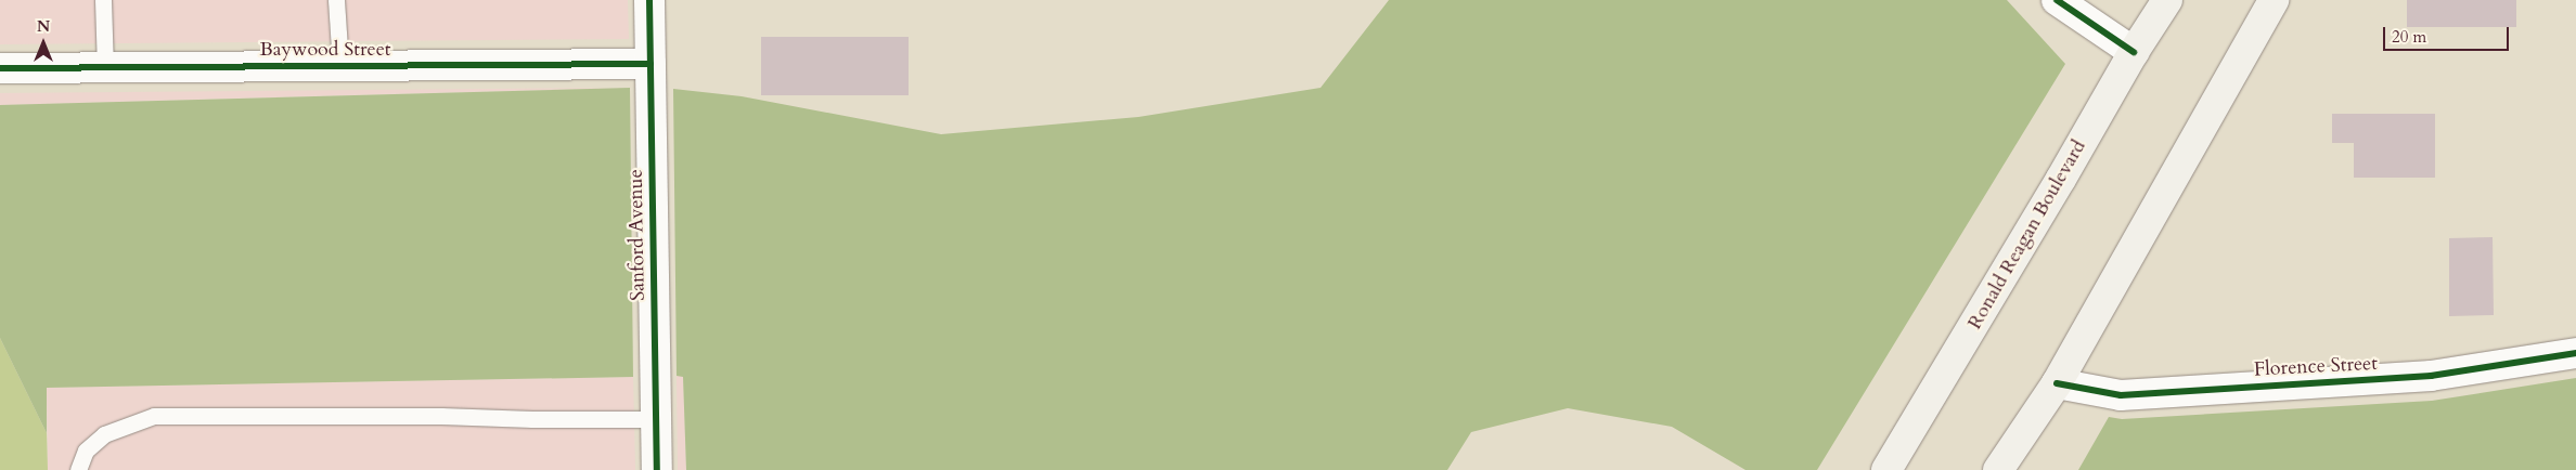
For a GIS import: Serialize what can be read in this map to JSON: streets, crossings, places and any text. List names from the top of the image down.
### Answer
{
  "streets": {
    "main road": ["Ronald Reagan Boulevard"],
    "street": ["Baywood Street", "Sanford Avenue", "Florence Street"]
  },
  "crossings": [
    ["Baywood Street", "Sanford Avenue"]
  ],
  "scale_bar": "20 m",
  "north": "top"
}
